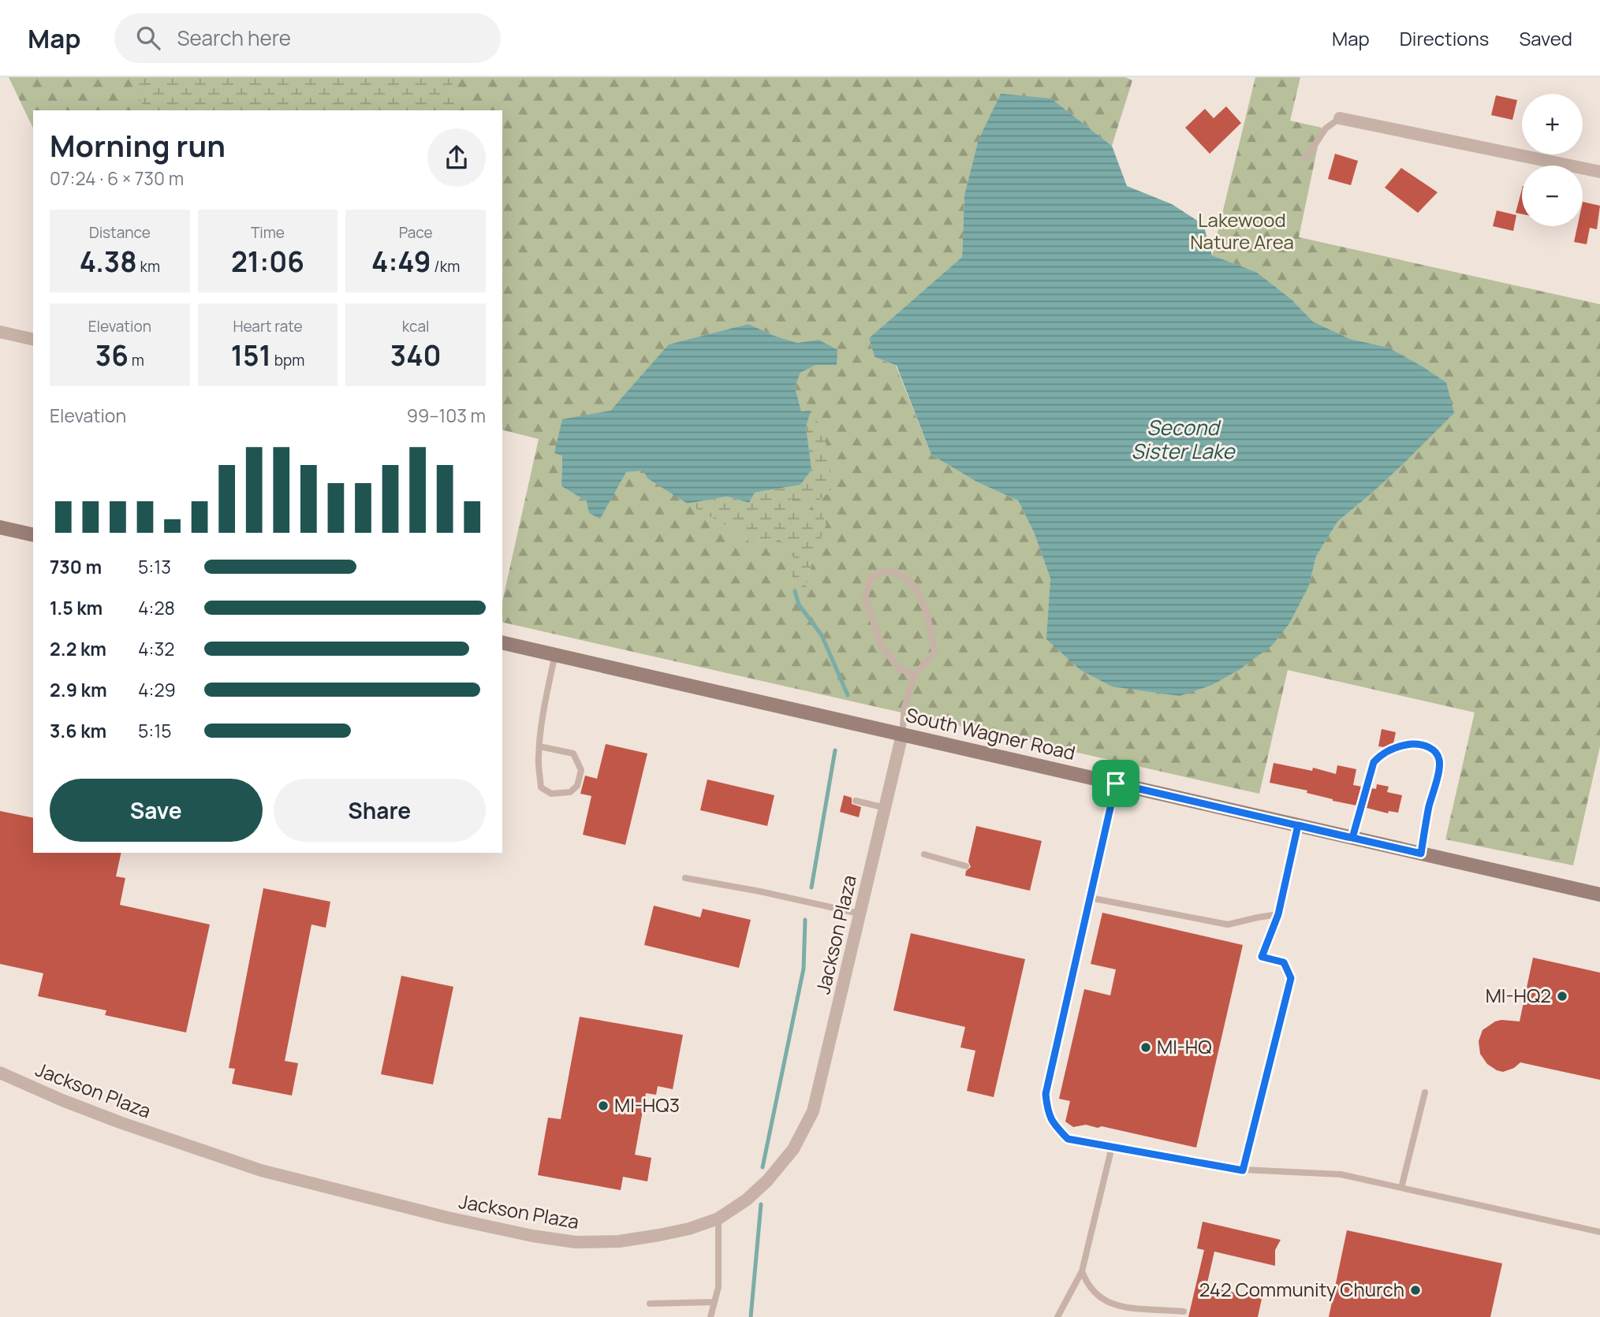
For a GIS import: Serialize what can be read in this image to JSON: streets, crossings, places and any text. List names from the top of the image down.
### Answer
{
  "streets": {
    "main road": ["South Wagner Road"],
    "street": ["Jackson Plaza"]
  },
  "crossings": [
    ["South Wagner Road", "Jackson Plaza"]
  ],
  "water": ["Second Sister Lake"],
  "parks": ["Lakewood Nature Area"],
  "places": [
    "MI-HQ2",
    "MI-HQ",
    "MI-HQ3",
    "242 Community Church"
  ],
  "page": {
    "header": "Map",
    "search": "Search here",
    "nav": ["Map", "Directions", "Saved"],
    "map_buttons": ["+", "−"],
    "heading": ["Morning run", "07:24 · 6 × 730 m"],
    "stats": [
      ["Distance", "4.38 km"],
      ["Time", "21:06"],
      ["Pace", "4:49 /km"],
      ["Elevation", "36 m"],
      ["Heart rate", "151 bpm"],
      ["kcal", "340"]
    ],
    "chart": ["Elevation", "99–103 m"],
    "list": [
      {
        "name": "730 m",
        "note": "5:13"
      },
      {
        "name": "1.5 km",
        "note": "4:28"
      },
      {
        "name": "2.2 km",
        "note": "4:32"
      },
      {
        "name": "2.9 km",
        "note": "4:29"
      },
      {
        "name": "3.6 km",
        "note": "5:15"
      }
    ],
    "buttons": ["Save", "Share"]
  }
}
